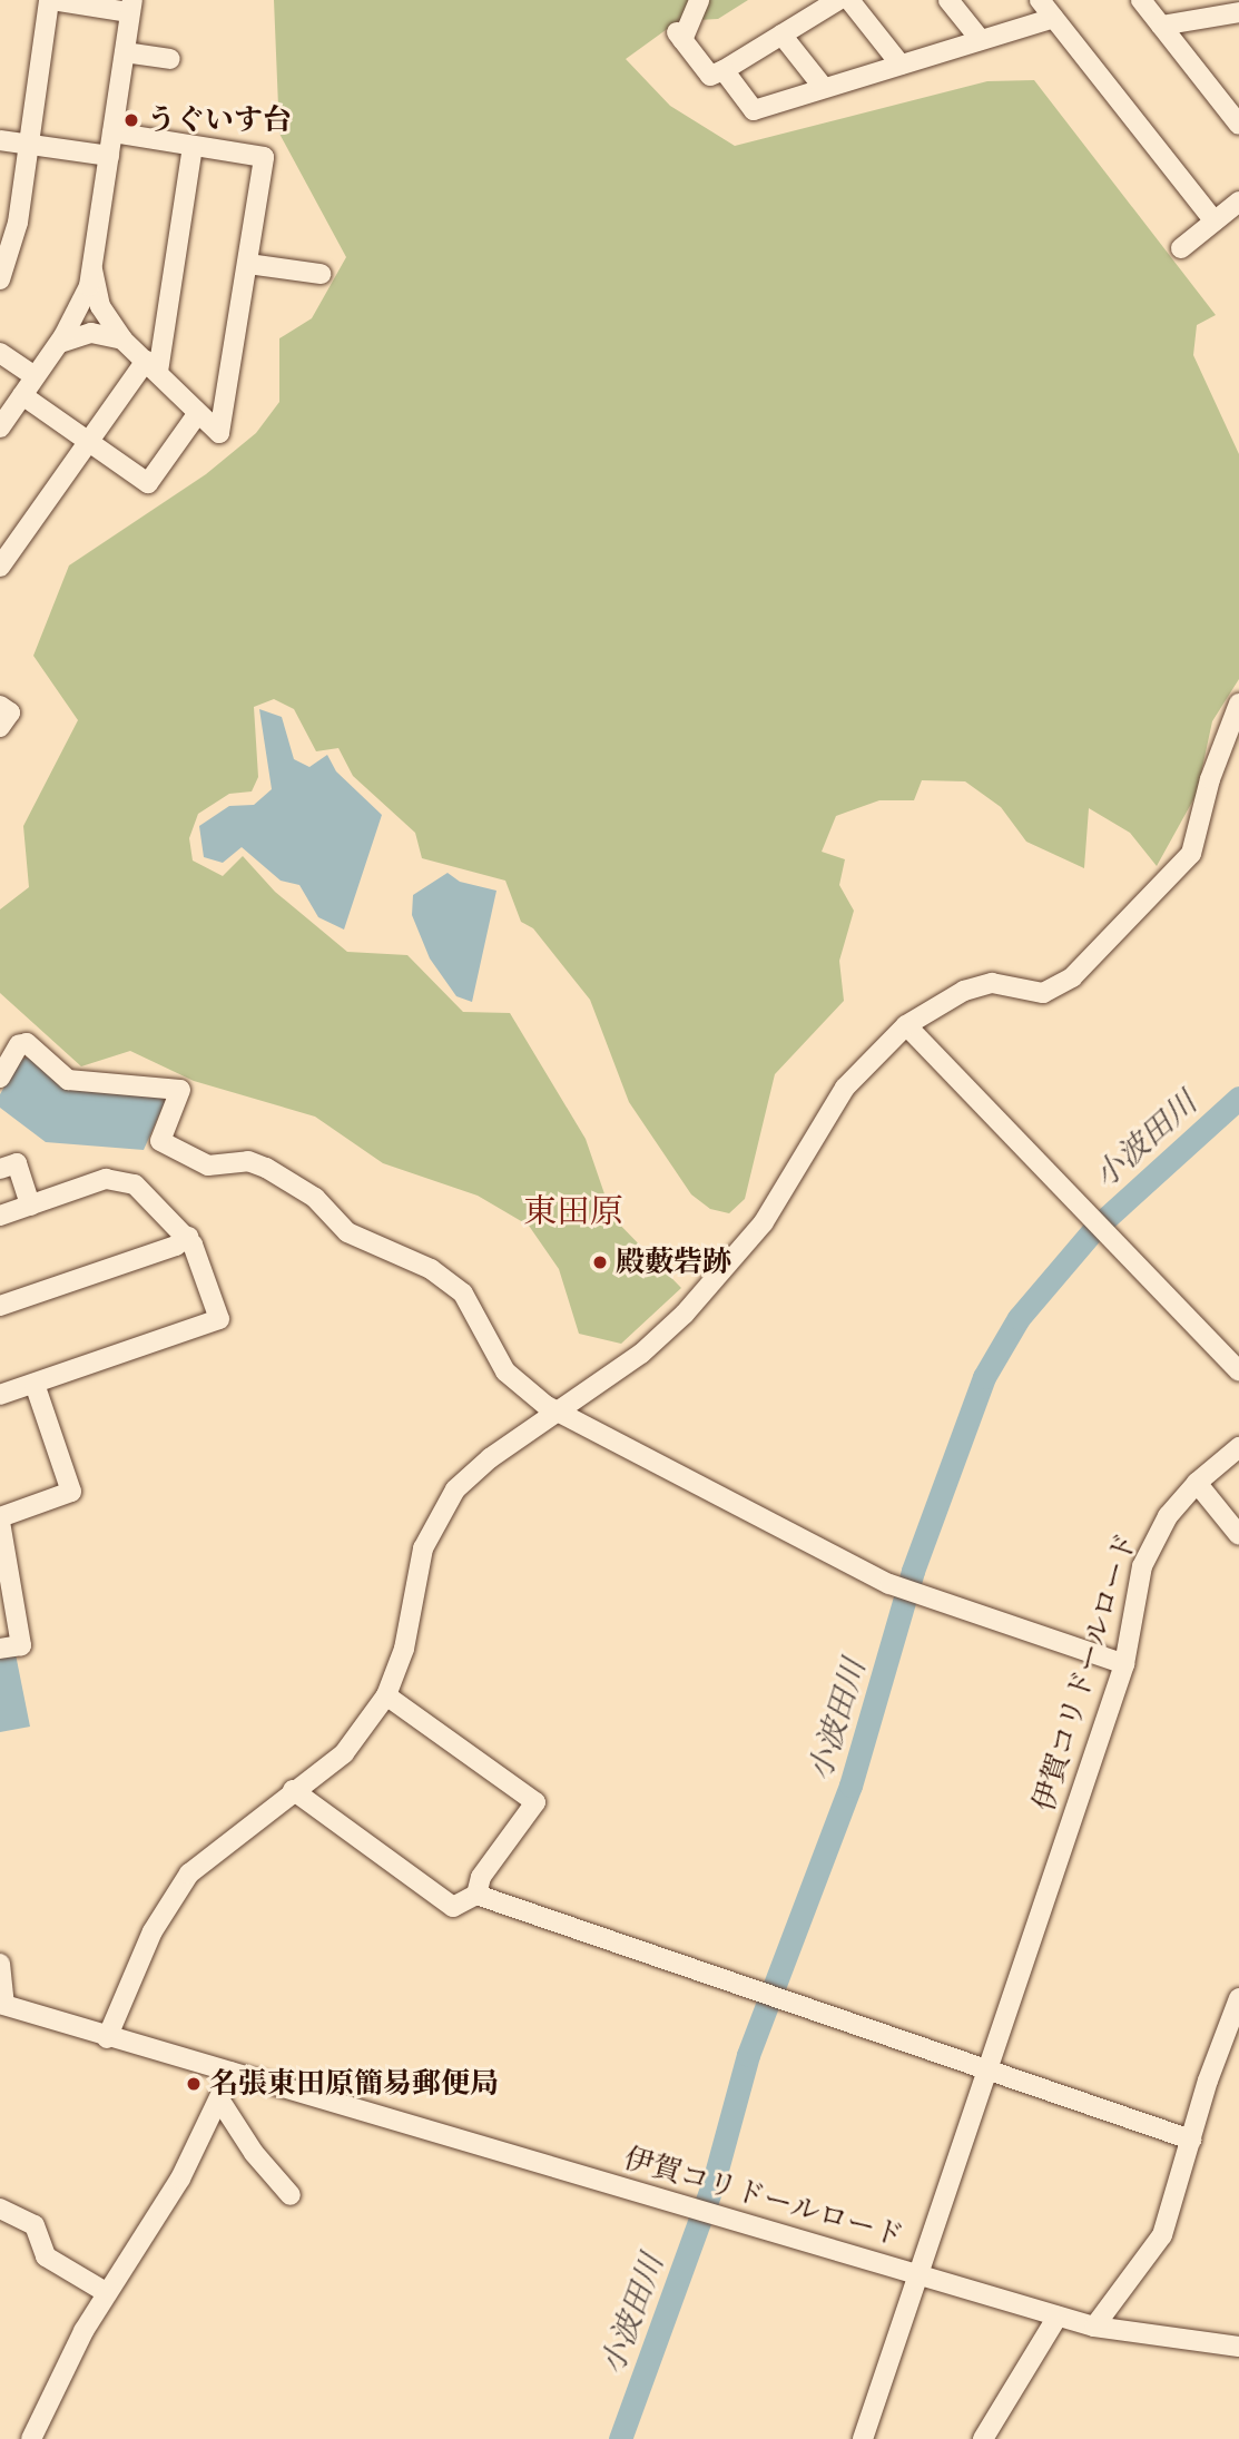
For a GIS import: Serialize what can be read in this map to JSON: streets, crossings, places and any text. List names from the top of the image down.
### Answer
{
  "streets": {
    "street": ["伊賀コリドールロード"]
  },
  "districts": ["東田原"],
  "water": ["小波田川"],
  "places": ["うぐいす台", "殿藪砦跡", "名張東田原簡易郵便局"]
}
